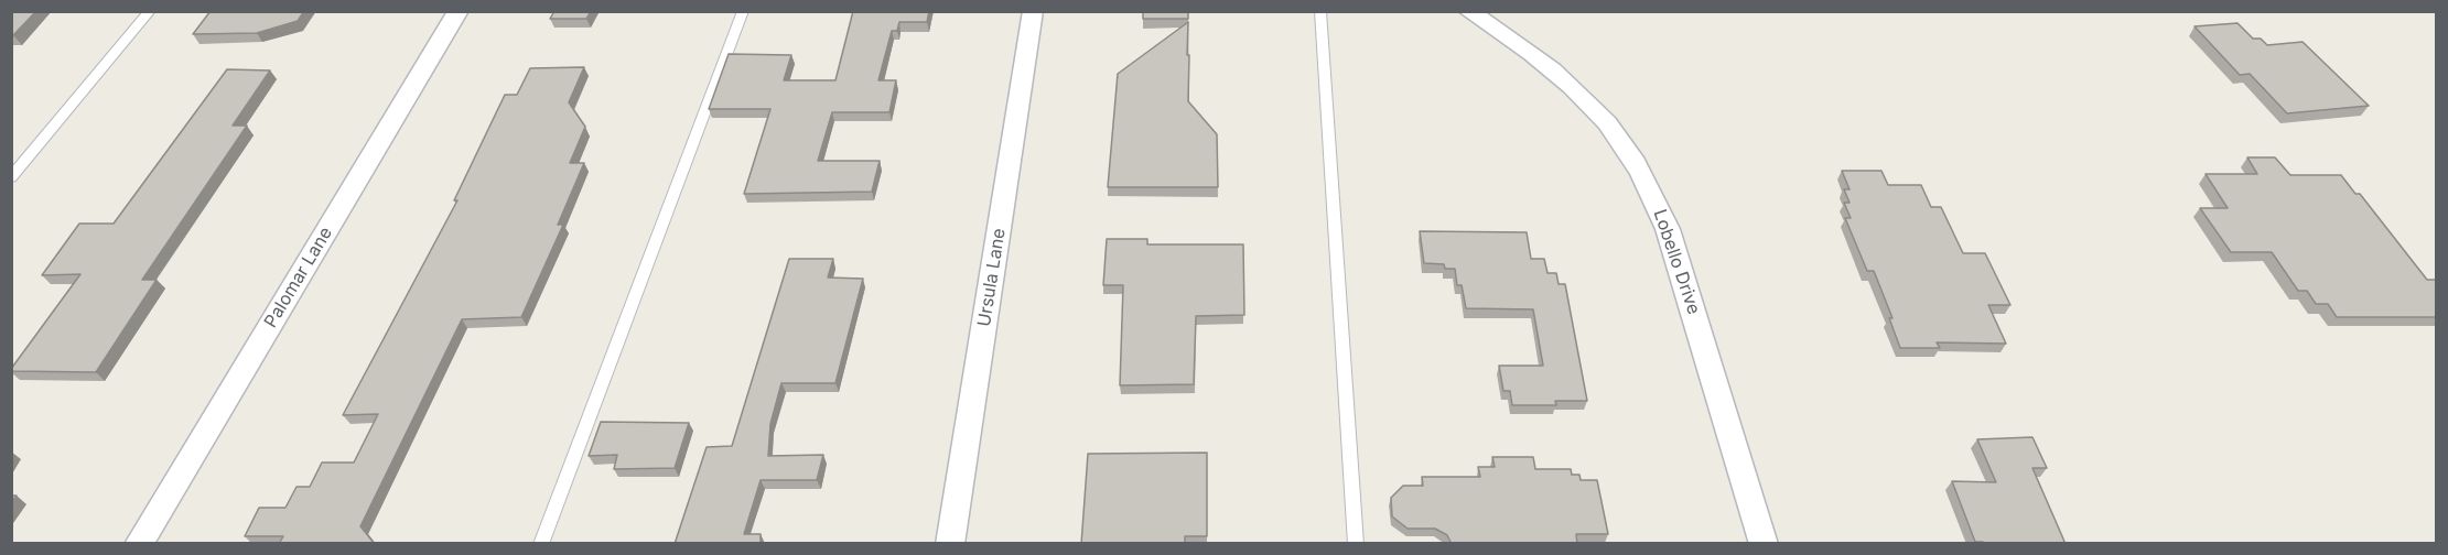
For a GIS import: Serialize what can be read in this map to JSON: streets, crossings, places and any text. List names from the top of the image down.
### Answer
{
  "streets": {
    "street": ["Lobello Drive", "Palomar Lane", "Ursula Lane"]
  }
}
